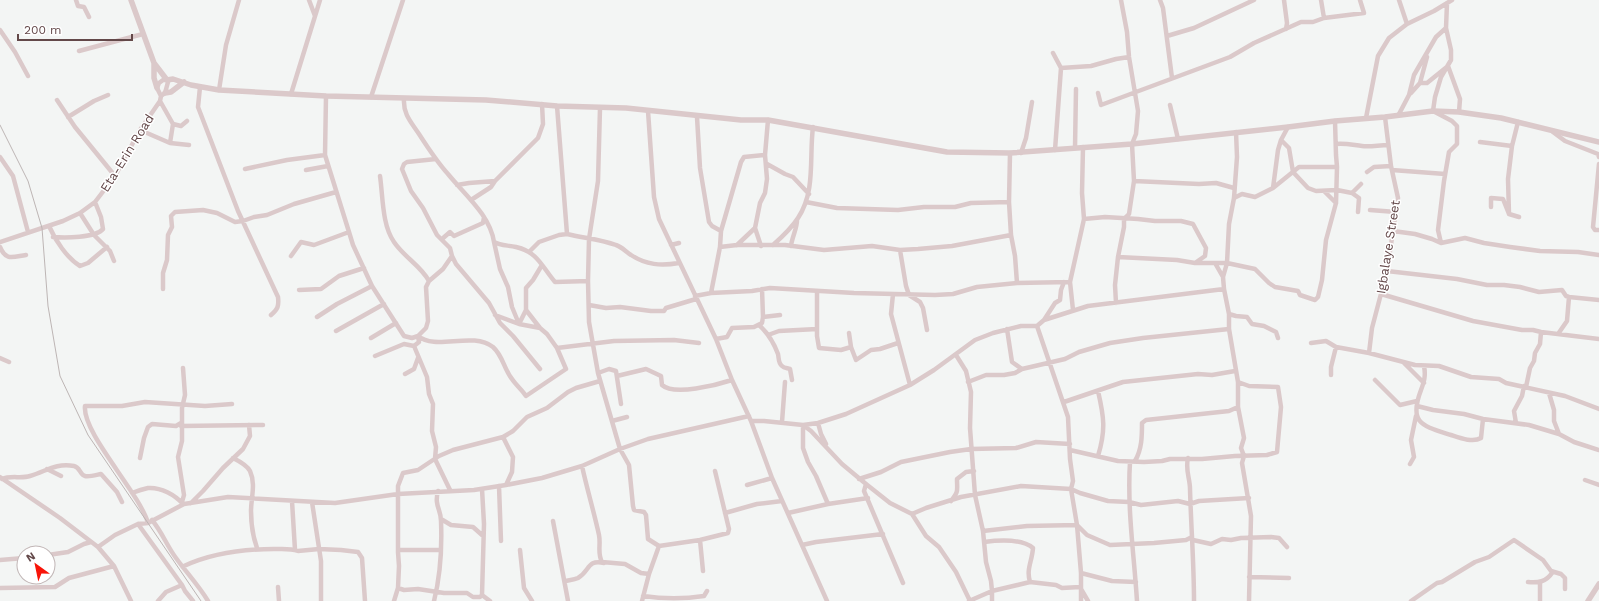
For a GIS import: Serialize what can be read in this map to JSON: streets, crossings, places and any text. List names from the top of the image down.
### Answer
{
  "streets": {
    "street": ["Eta-Erin Road", "Igbalaye Street"]
  },
  "scale_bar": "200 m",
  "north": "top left"
}
